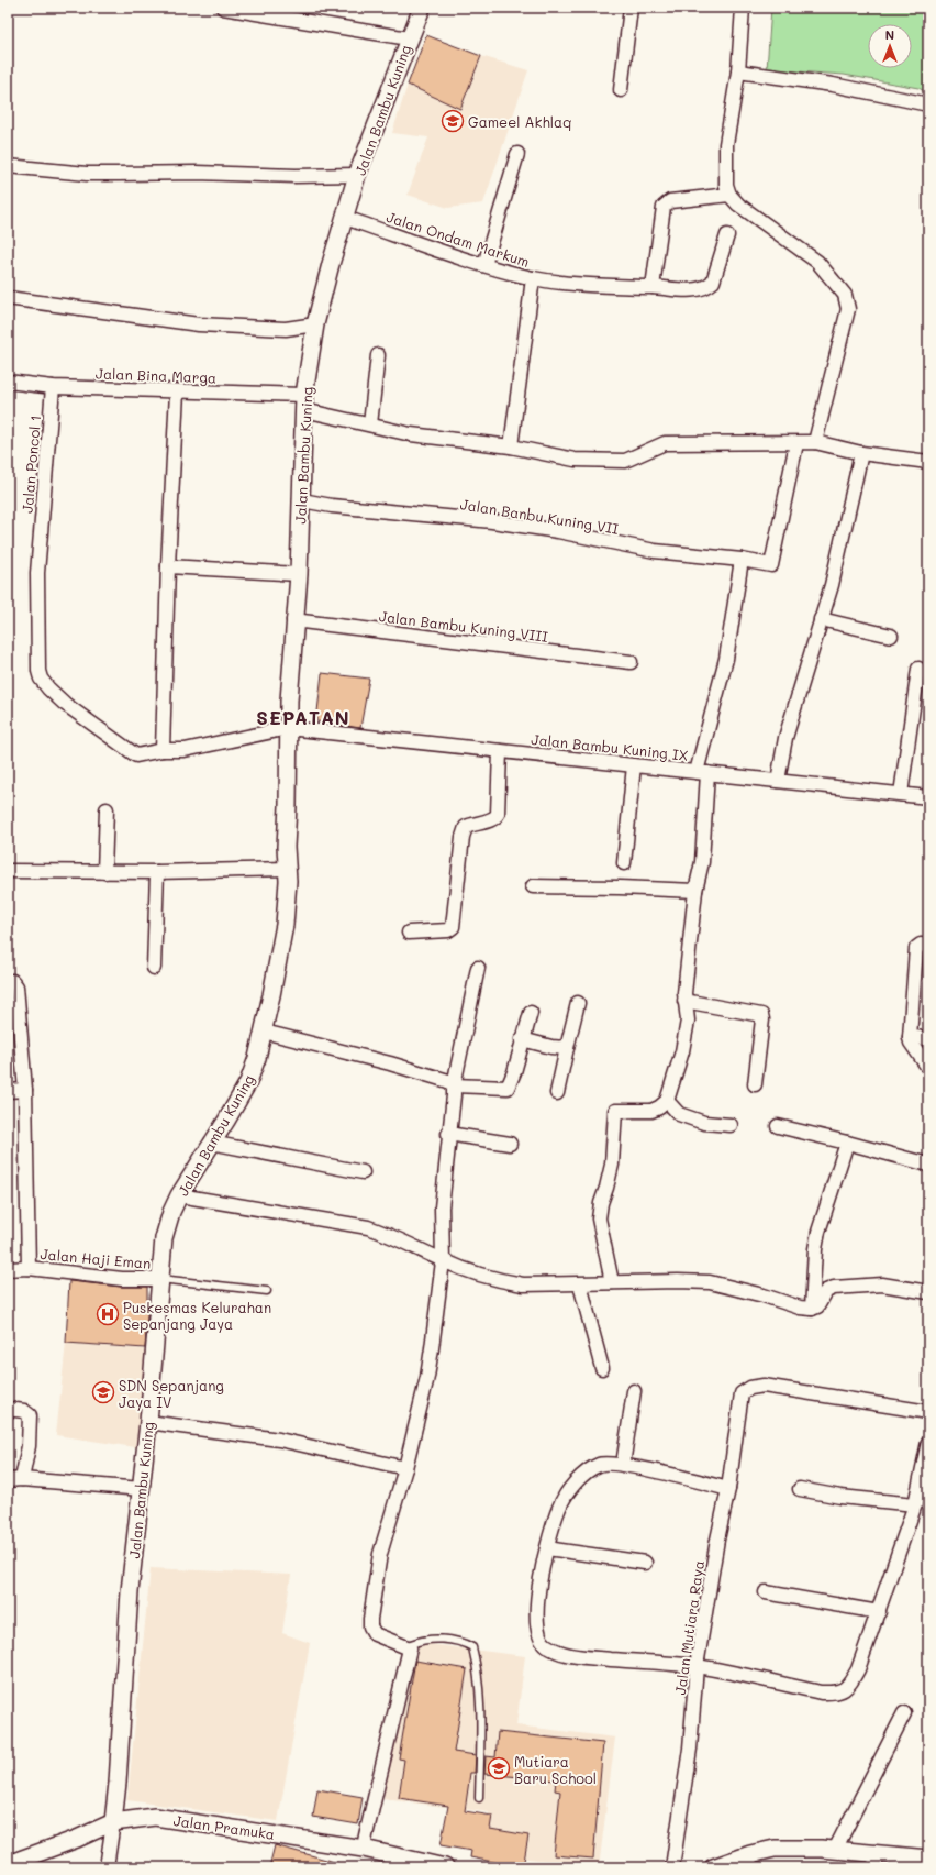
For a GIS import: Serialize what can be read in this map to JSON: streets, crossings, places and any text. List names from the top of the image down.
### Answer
{
  "streets": {
    "street": [
      "Jalan Bambu Kuning",
      "Jalan Ondam Markum",
      "Jalan Bina Marga",
      "Jalan Poncol 1",
      "Jalan Banbu Kuning VII",
      "Jalan Bambu Kuning VIII",
      "Jalan Bambu Kuning IX",
      "Jalan Haji Eman",
      "Jalan Mutiara Raya",
      "Jalan Pramuka"
    ]
  },
  "crossings": [
    ["Jalan Bambu Kuning", "Jalan Ondam Markum"],
    ["Jalan Bambu Kuning", "Jalan Bina Marga"],
    ["Jalan Bambu Kuning", "Jalan Banbu Kuning VII"],
    ["Jalan Bambu Kuning", "Jalan Bambu Kuning VIII"],
    ["Jalan Bambu Kuning", "Jalan Bambu Kuning IX"],
    ["Jalan Bambu Kuning", "Jalan Haji Eman"],
    ["Jalan Bambu Kuning", "Jalan Pramuka"],
    ["Jalan Bina Marga", "Jalan Poncol 1"],
    ["Jalan Bina Marga", "Jalan Banbu Kuning VII"],
    ["Jalan Poncol 1", "Jalan Bambu Kuning IX"]
  ],
  "districts": ["SEPATAN"],
  "places": {
    "school or university": ["Gameel Akhlaq", "SDN Sepanjang Jaya IV", "Mutiara Baru School"],
    "hospital": ["Puskesmas Kelurahan Sepanjang Jaya"]
  },
  "north": "top"
}
